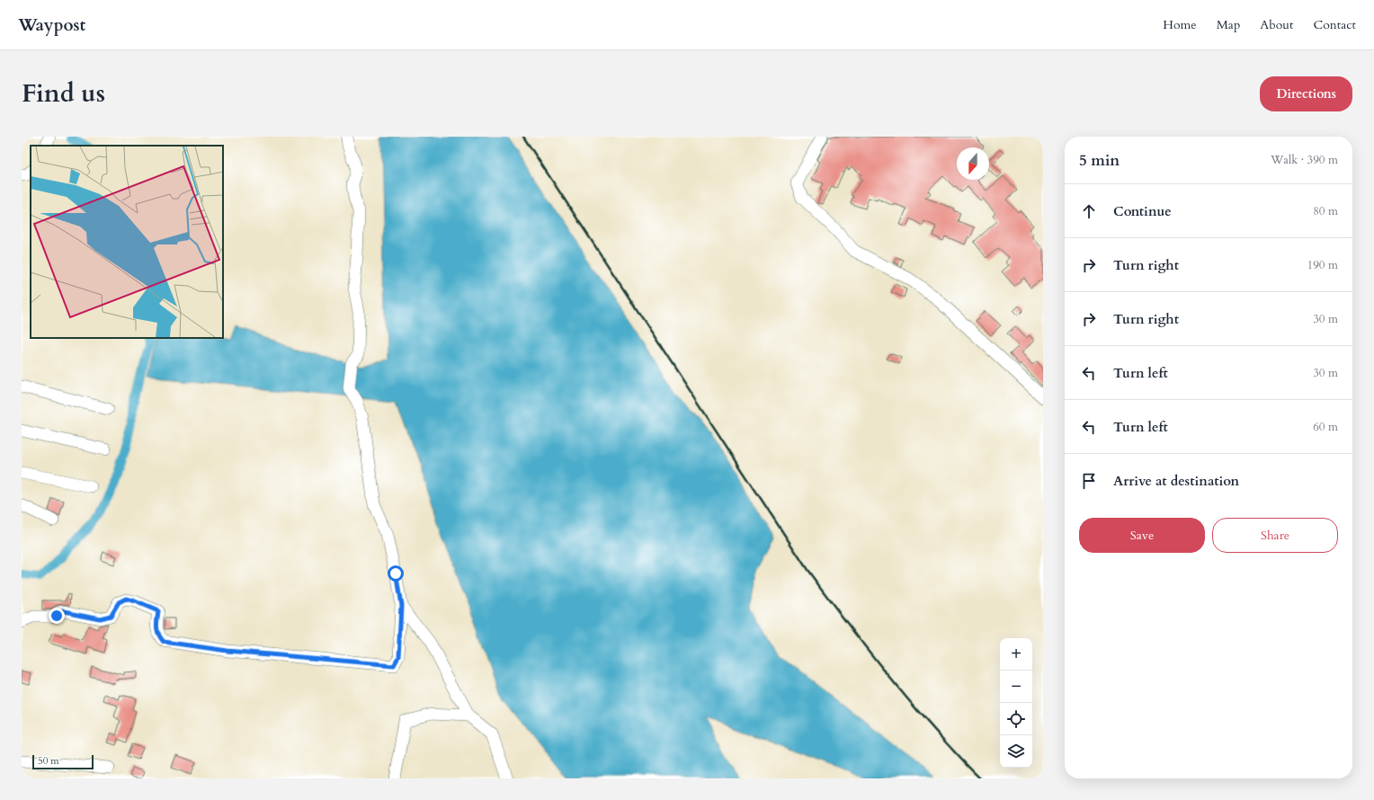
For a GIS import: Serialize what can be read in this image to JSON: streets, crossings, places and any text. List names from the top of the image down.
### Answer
{
  "scale_bar": "50 m",
  "north": "bottom",
  "page": {
    "header": "Waypost",
    "nav": [
      "Home",
      "Map",
      "About",
      "Contact"
    ],
    "title": "Find us",
    "buttons": [
      "Directions",
      ["Save", "Share"]
    ],
    "heading": ["5 min", "Walk · 390 m"],
    "list": [
      ["Continue", "80 m"],
      ["Turn right", "190 m"],
      ["Turn right", "30 m"],
      ["Turn left", "30 m"],
      ["Turn left", "60 m"],
      "Arrive at destination"
    ],
    "map_buttons": ["+", "−"],
    "scale": "50 m"
  }
}
